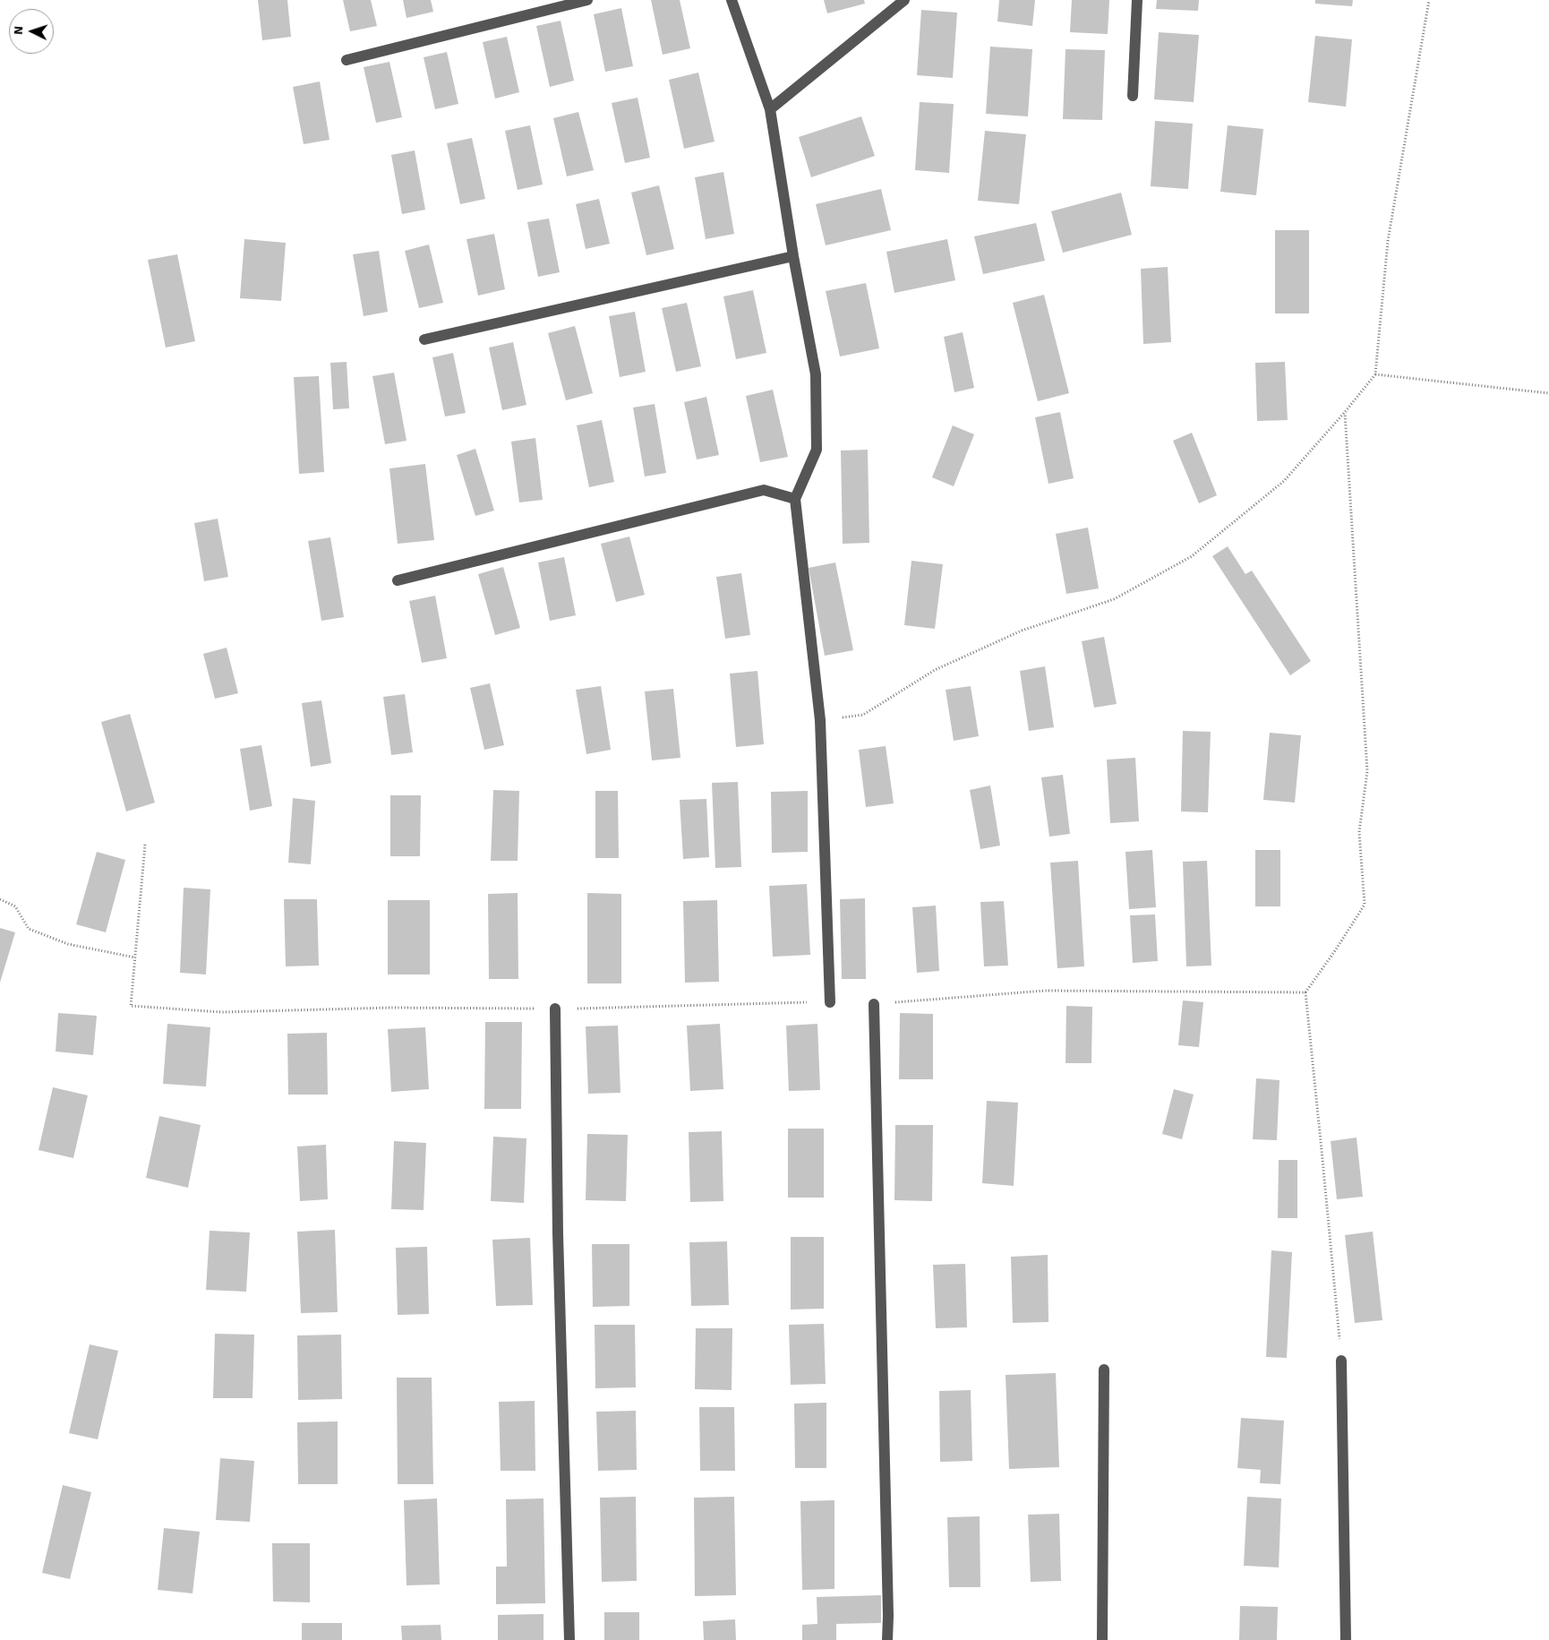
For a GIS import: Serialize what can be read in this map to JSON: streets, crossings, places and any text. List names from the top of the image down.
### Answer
{
  "north": "left"
}
